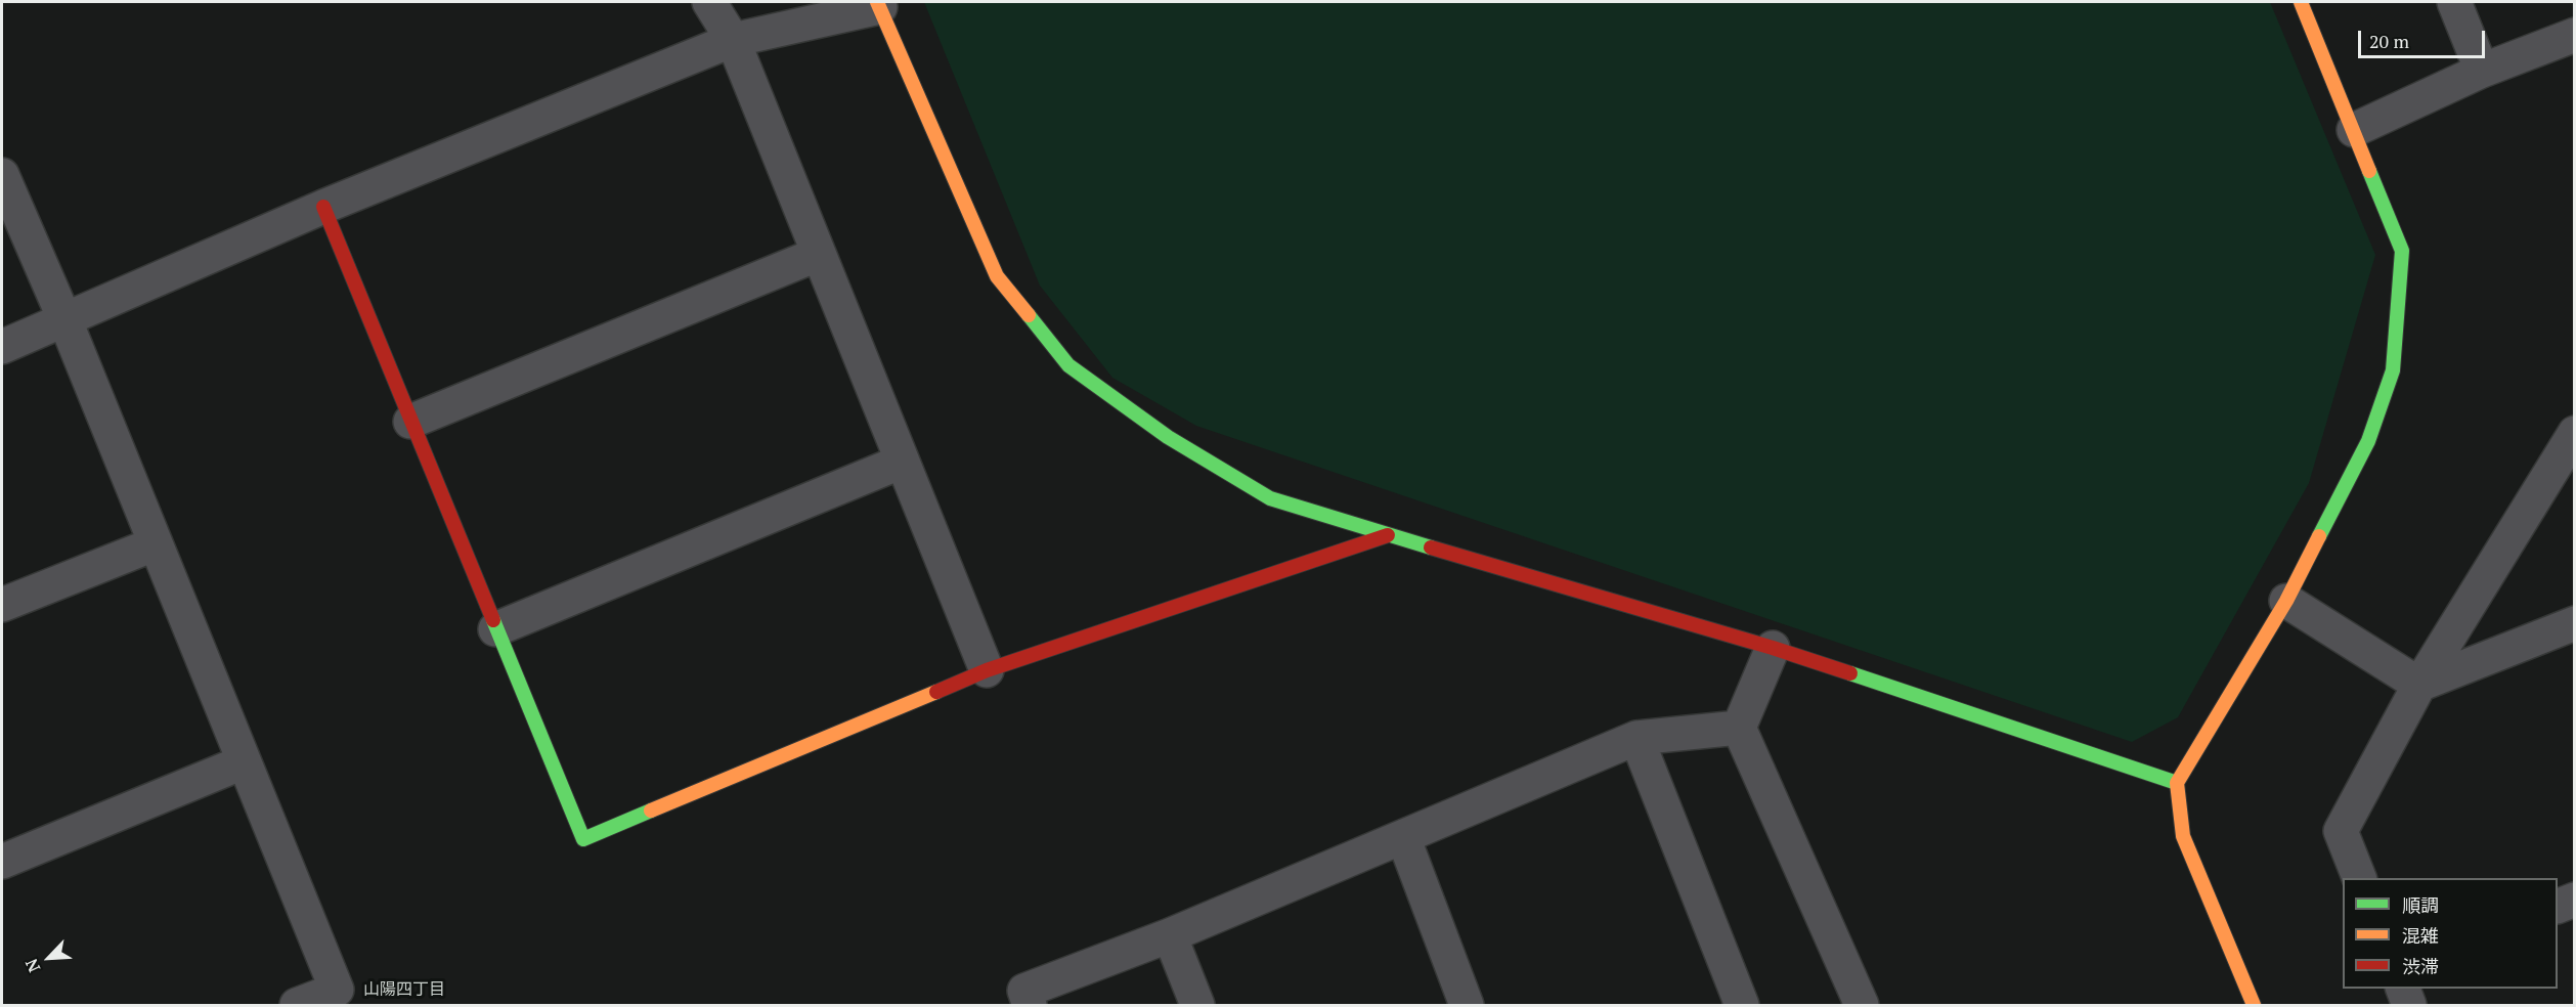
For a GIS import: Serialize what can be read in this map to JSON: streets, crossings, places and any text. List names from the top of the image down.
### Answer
{
  "districts": ["山陽四丁目"],
  "legend": ["順調", "混雑", "渋滞"],
  "scale_bar": "20 m",
  "north": "bottom left"
}
